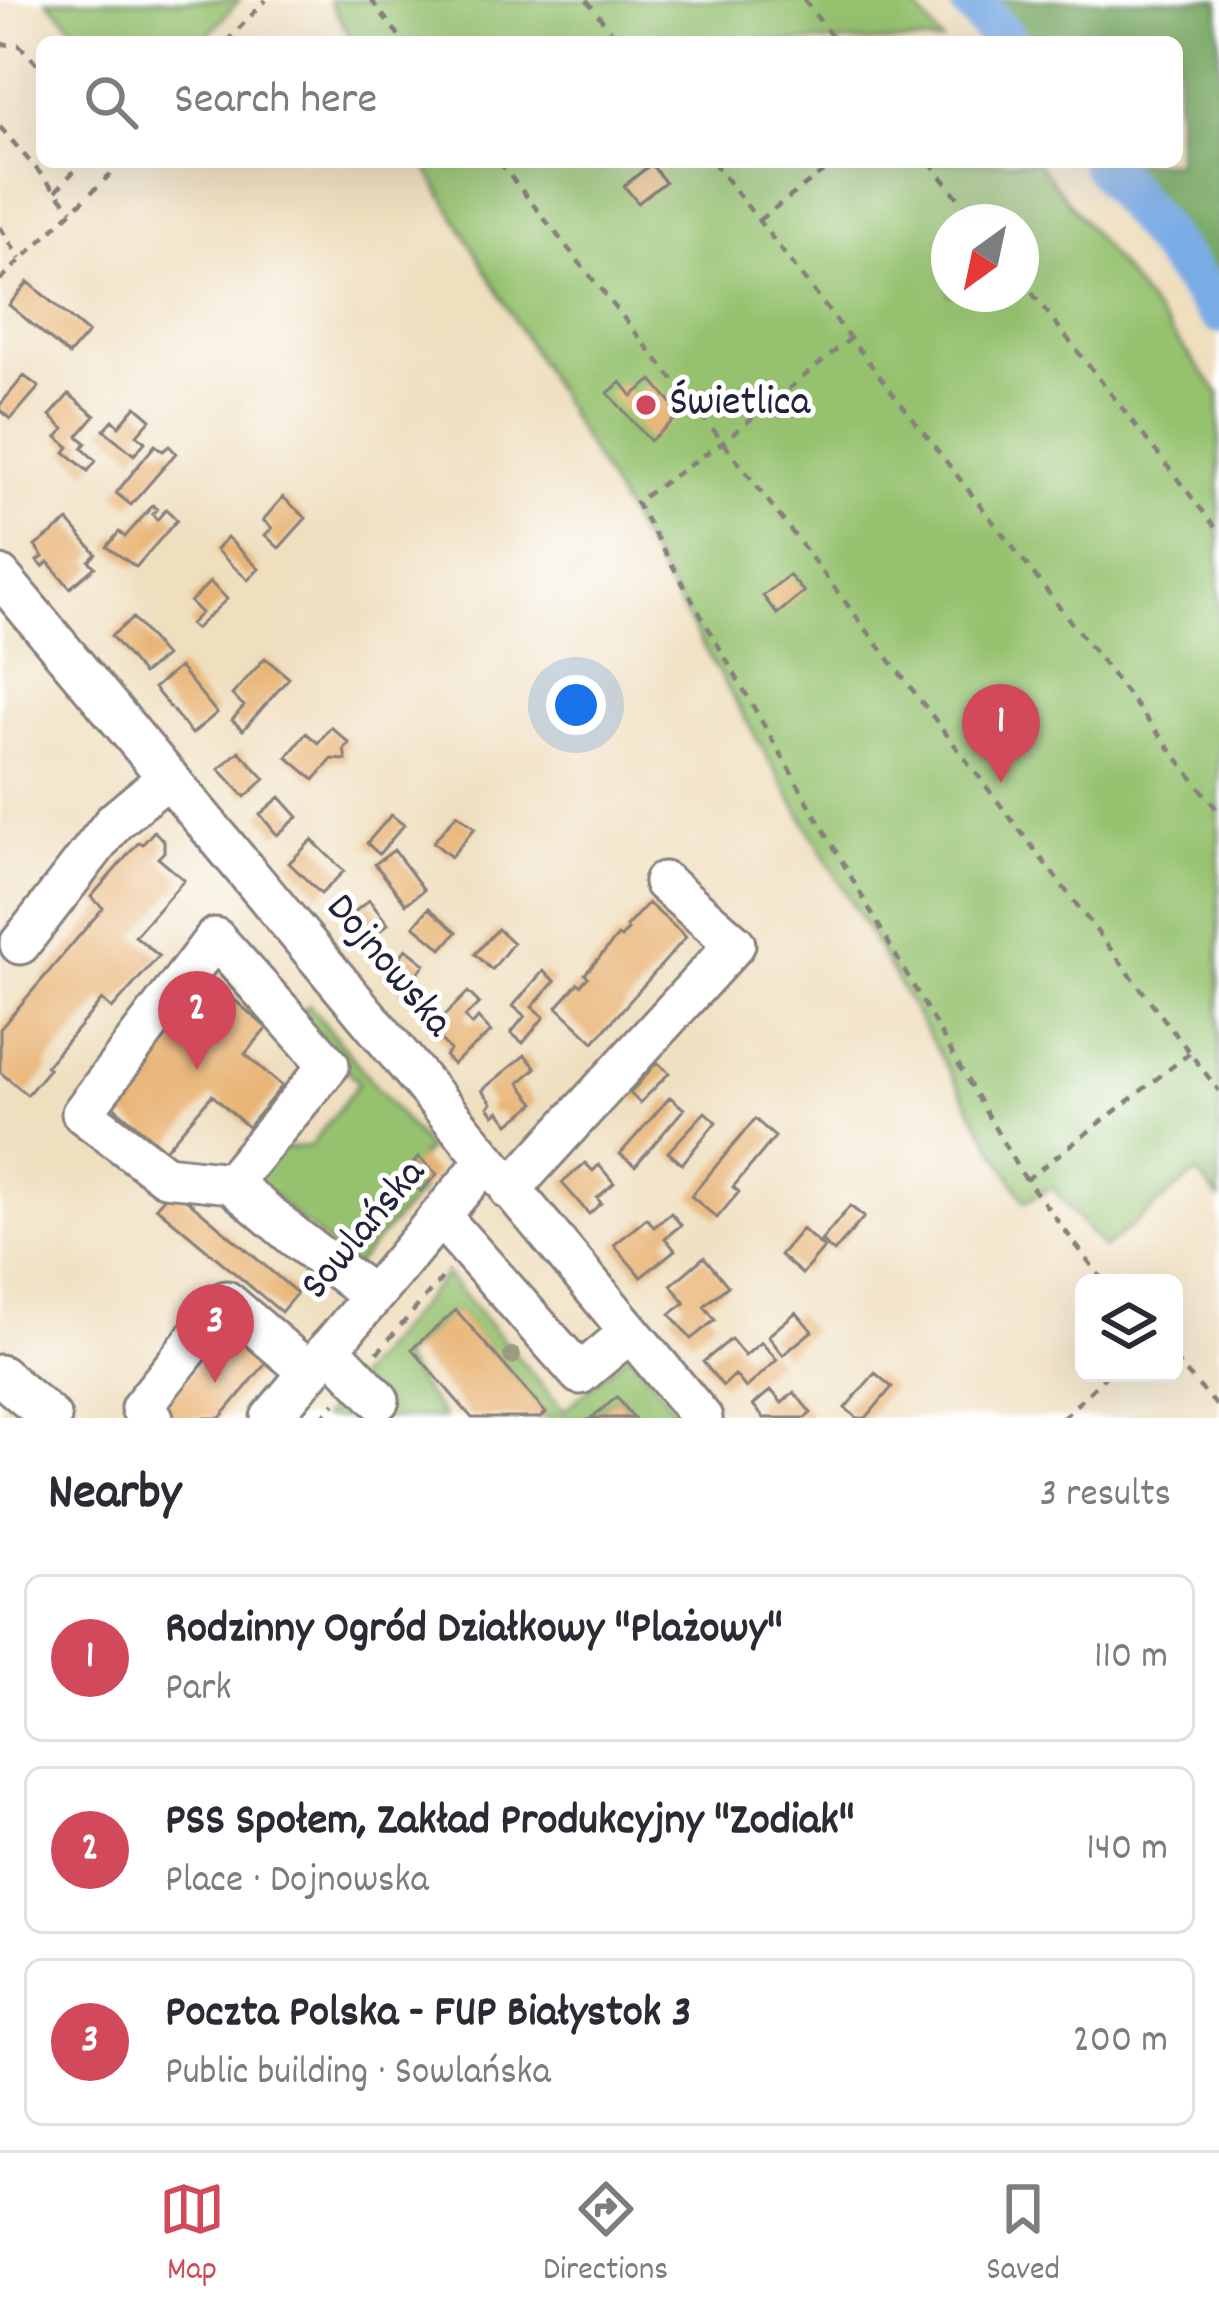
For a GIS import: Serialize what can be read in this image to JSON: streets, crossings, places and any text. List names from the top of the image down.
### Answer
{
  "streets": {
    "street": ["Dojnowska", "Sowlańska"]
  },
  "crossings": [
    ["Dojnowska", "Sowlańska"]
  ],
  "places": ["Świetlica"],
  "north": "bottom left",
  "page": {
    "search": "Search here",
    "pins": ["1", "2", "3"],
    "heading": ["Nearby", "3 results"],
    "list": [
      {
        "mark": "1",
        "name": "Rodzinny Ogród Działkowy \"Plażowy\"",
        "note": "Park",
        "value": "110 m"
      },
      {
        "mark": "2",
        "name": "PSS Społem, Zakład Produkcyjny \"Zodiak\"",
        "note": "Place · Dojnowska",
        "value": "140 m"
      },
      {
        "mark": "3",
        "name": "Poczta Polska - FUP Białystok 3",
        "note": "Public building · Sowlańska",
        "value": "200 m"
      }
    ],
    "nav": ["Map", "Directions", "Saved"]
  }
}
